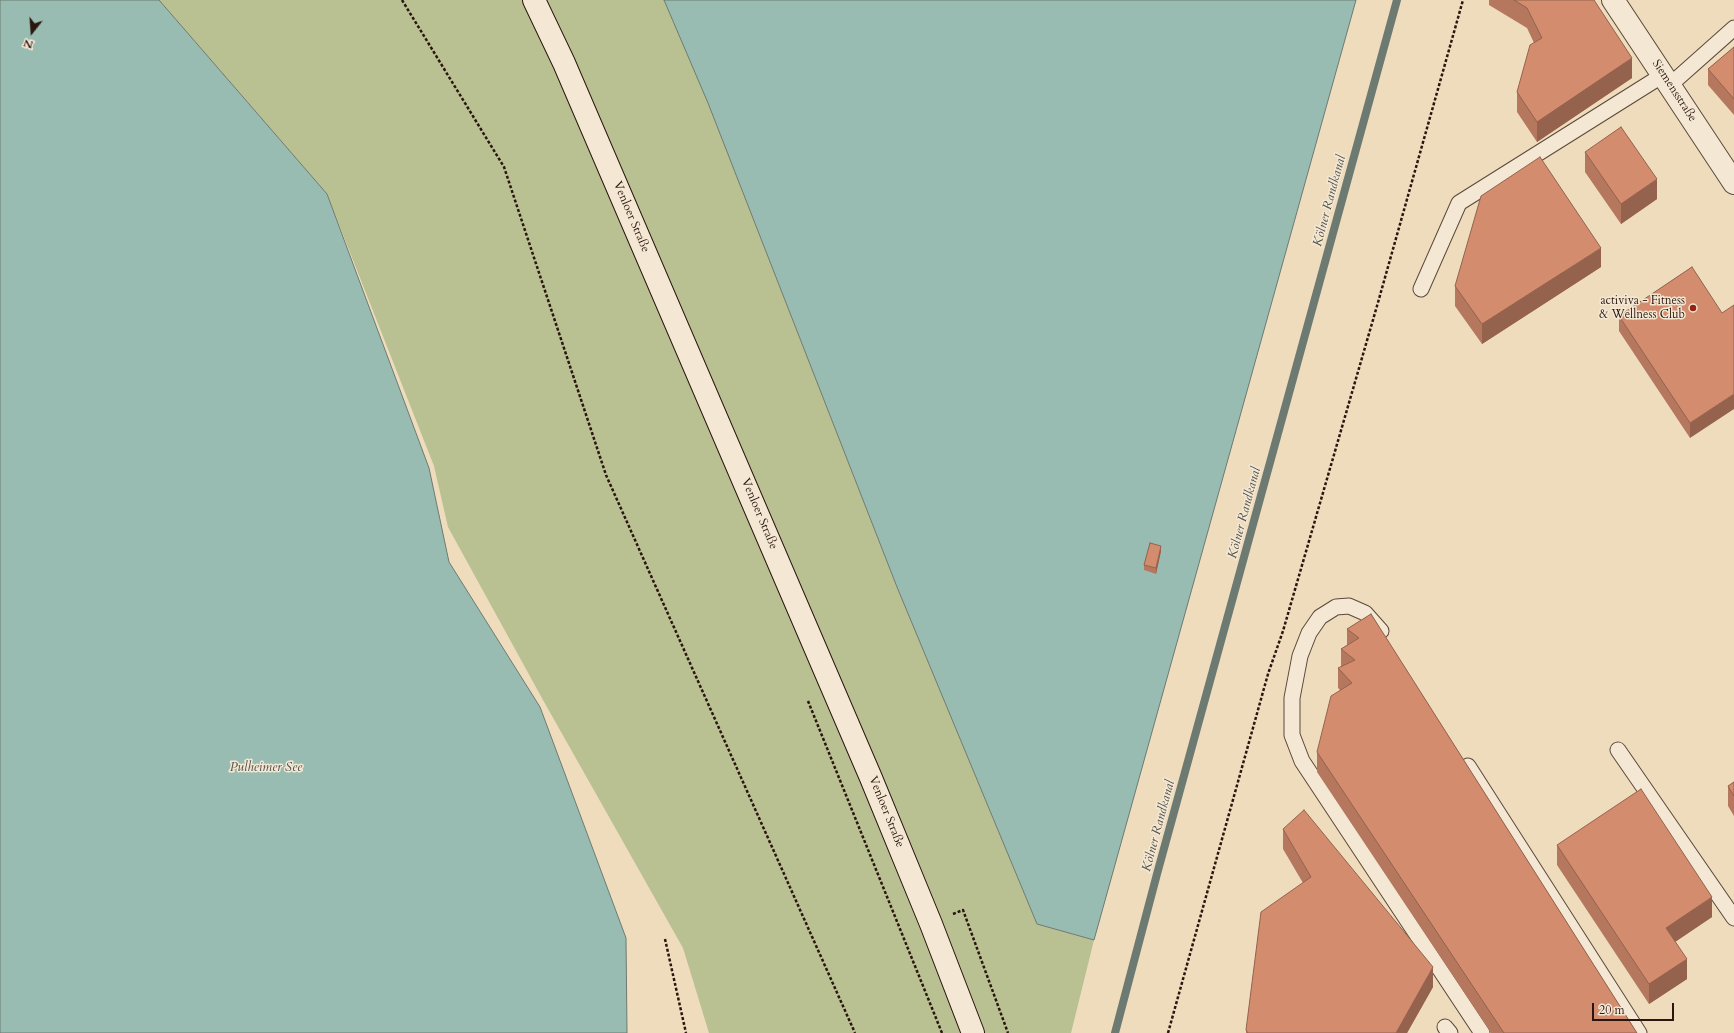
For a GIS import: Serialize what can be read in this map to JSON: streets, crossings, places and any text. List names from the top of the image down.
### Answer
{
  "streets": {
    "main road": ["Siemensstraße", "Venloer Straße"]
  },
  "water": ["Kölner Randkanal", "Pulheimer See"],
  "places": ["activiva - Fitness & Wellness Club"],
  "scale_bar": "20 m",
  "north": "bottom"
}
